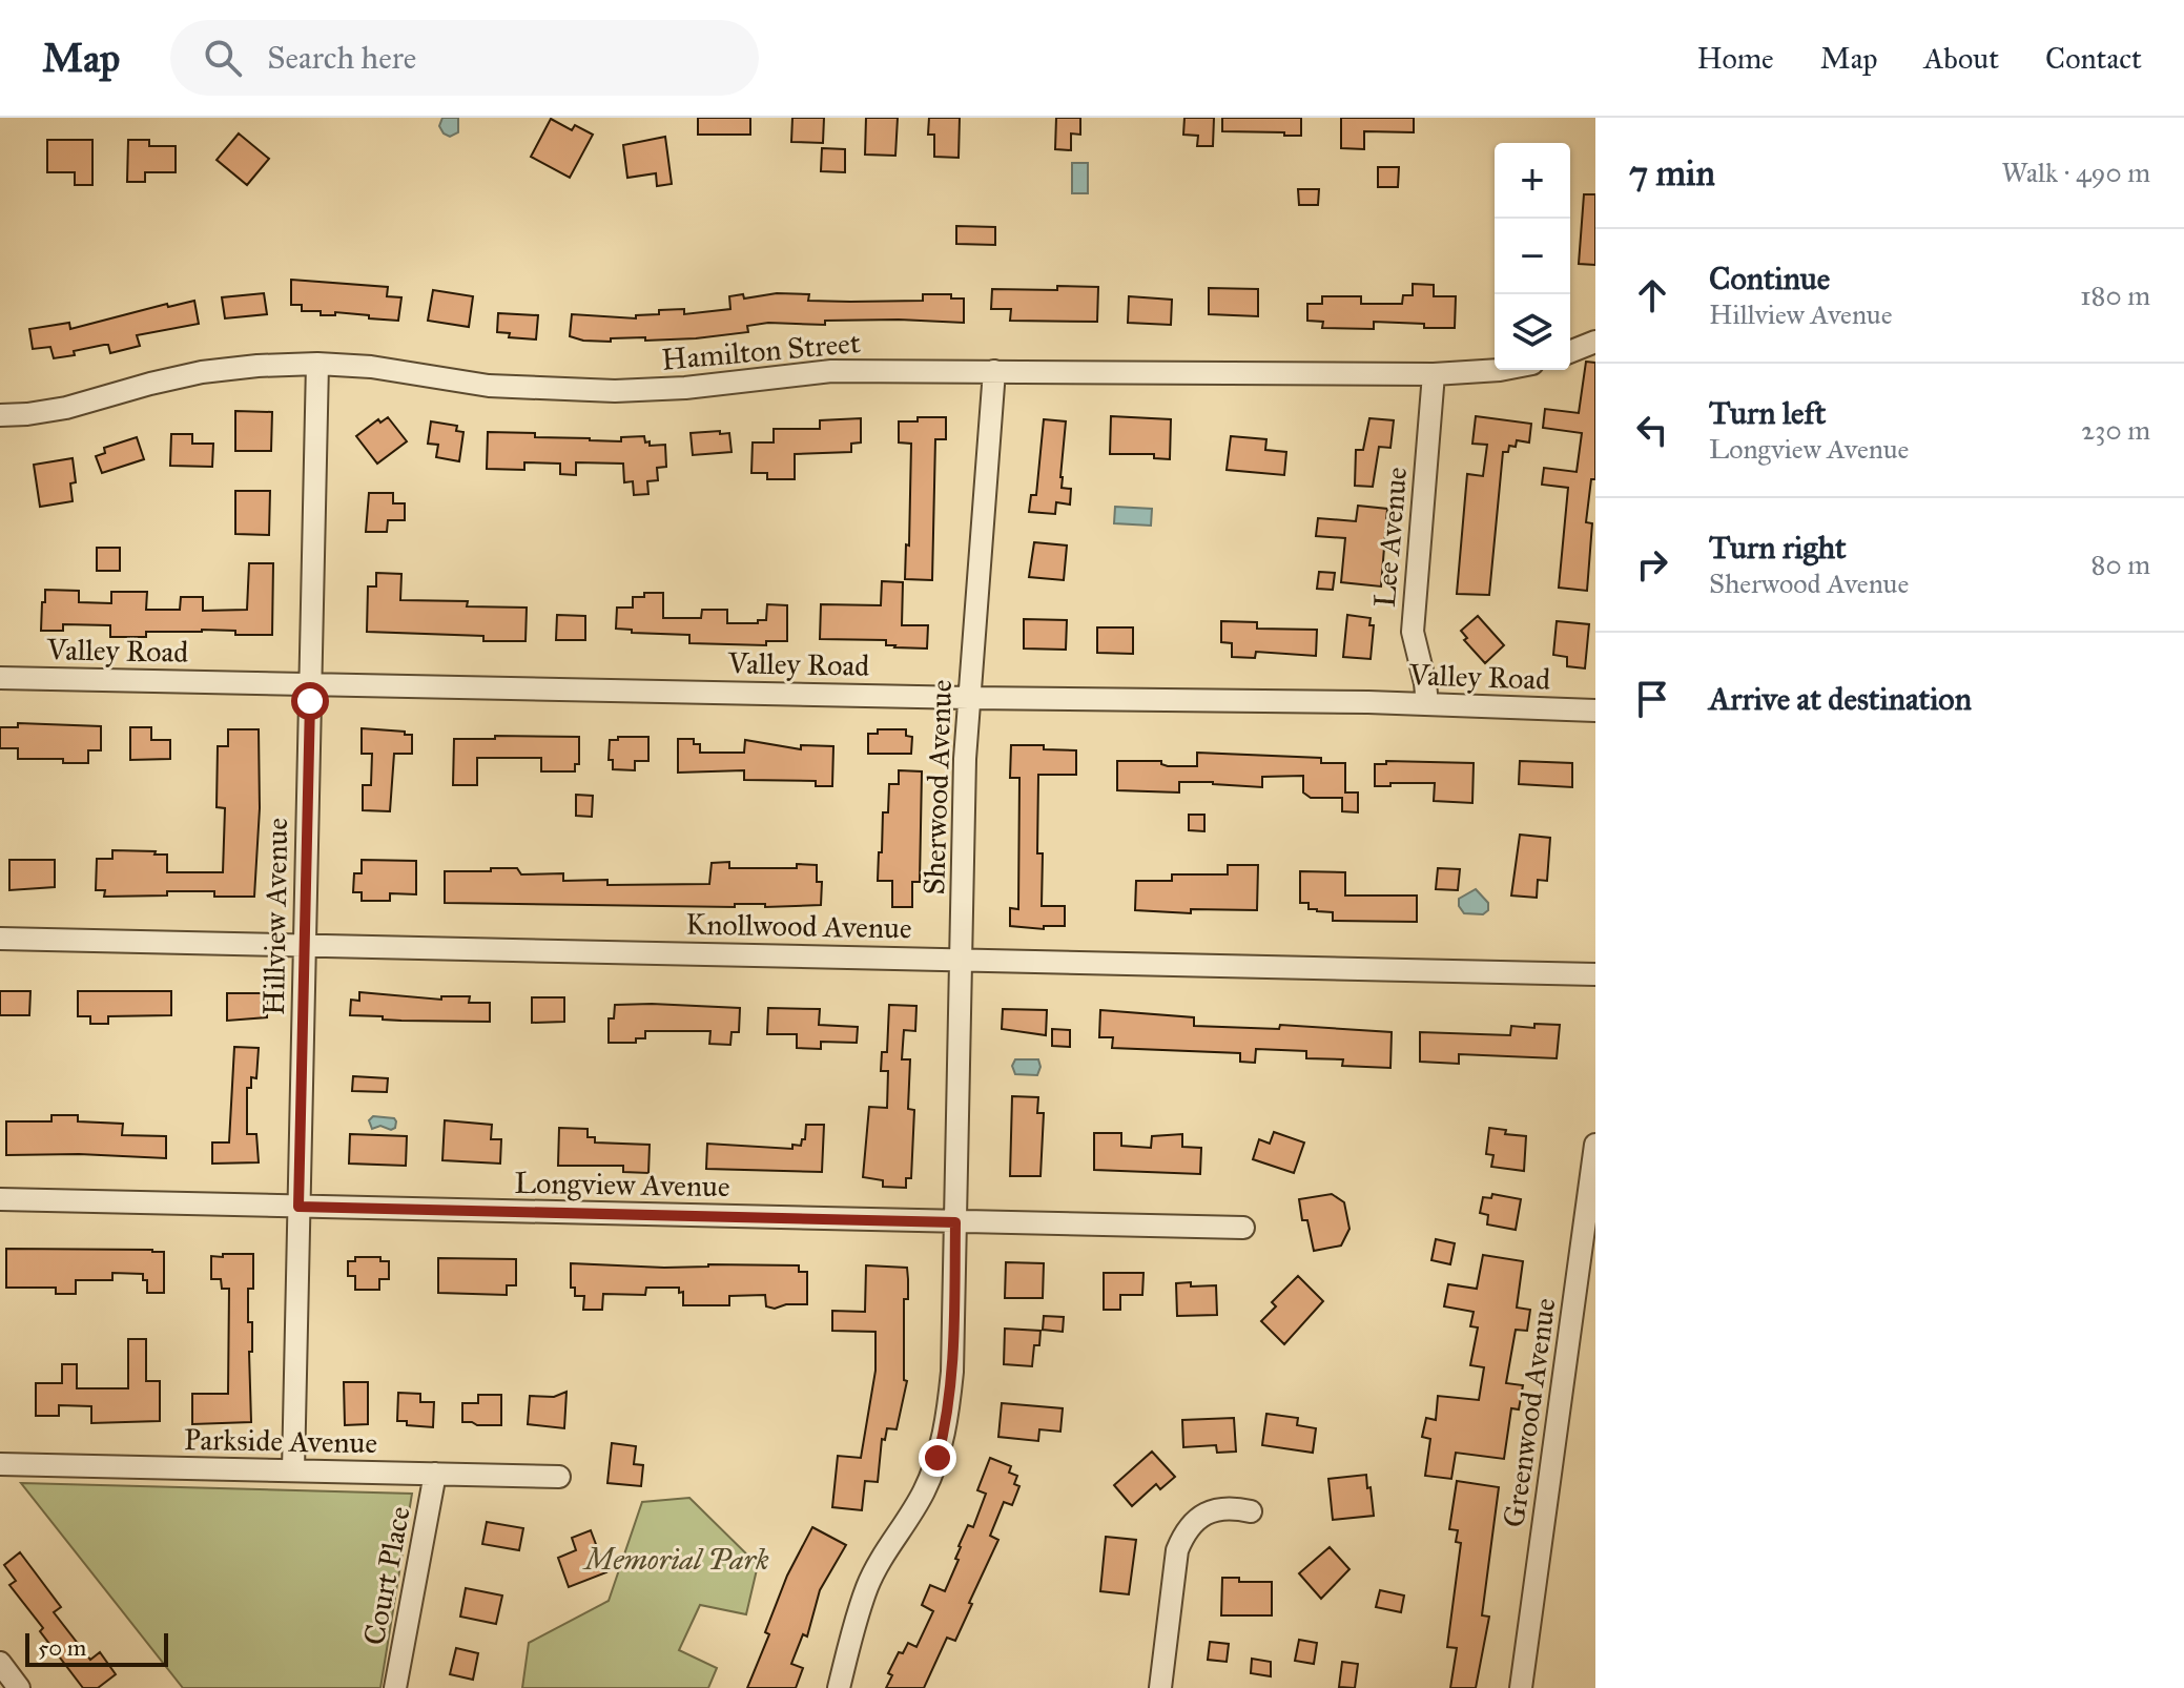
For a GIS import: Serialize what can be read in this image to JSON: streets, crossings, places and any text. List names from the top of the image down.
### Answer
{
  "streets": {
    "street": [
      "Hamilton Street",
      "Lee Avenue",
      "Valley Road",
      "Sherwood Avenue",
      "Hillview Avenue",
      "Knollwood Avenue",
      "Longview Avenue",
      "Greenwood Avenue",
      "Parkside Avenue",
      "Court Place"
    ]
  },
  "crossings": [
    ["Hamilton Street", "Lee Avenue"],
    ["Hamilton Street", "Sherwood Avenue"],
    ["Hamilton Street", "Hillview Avenue"],
    ["Lee Avenue", "Valley Road"],
    ["Valley Road", "Sherwood Avenue"],
    ["Valley Road", "Hillview Avenue"],
    ["Sherwood Avenue", "Knollwood Avenue"],
    ["Sherwood Avenue", "Longview Avenue"],
    ["Hillview Avenue", "Knollwood Avenue"],
    ["Hillview Avenue", "Longview Avenue"],
    ["Hillview Avenue", "Parkside Avenue"],
    ["Parkside Avenue", "Court Place"]
  ],
  "parks": ["Memorial Park"],
  "scale_bar": "50 m",
  "page": {
    "header": "Map",
    "search": "Search here",
    "nav": [
      "Home",
      "Map",
      "About",
      "Contact"
    ],
    "heading": ["7 min", "Walk · 490 m"],
    "map_buttons": ["+", "−"],
    "list": [
      ["Continue", "Hillview Avenue", "180 m"],
      ["Turn left", "Longview Avenue", "230 m"],
      ["Turn right", "Sherwood Avenue", "80 m"],
      "Arrive at destination"
    ],
    "scale": "50 m"
  }
}
